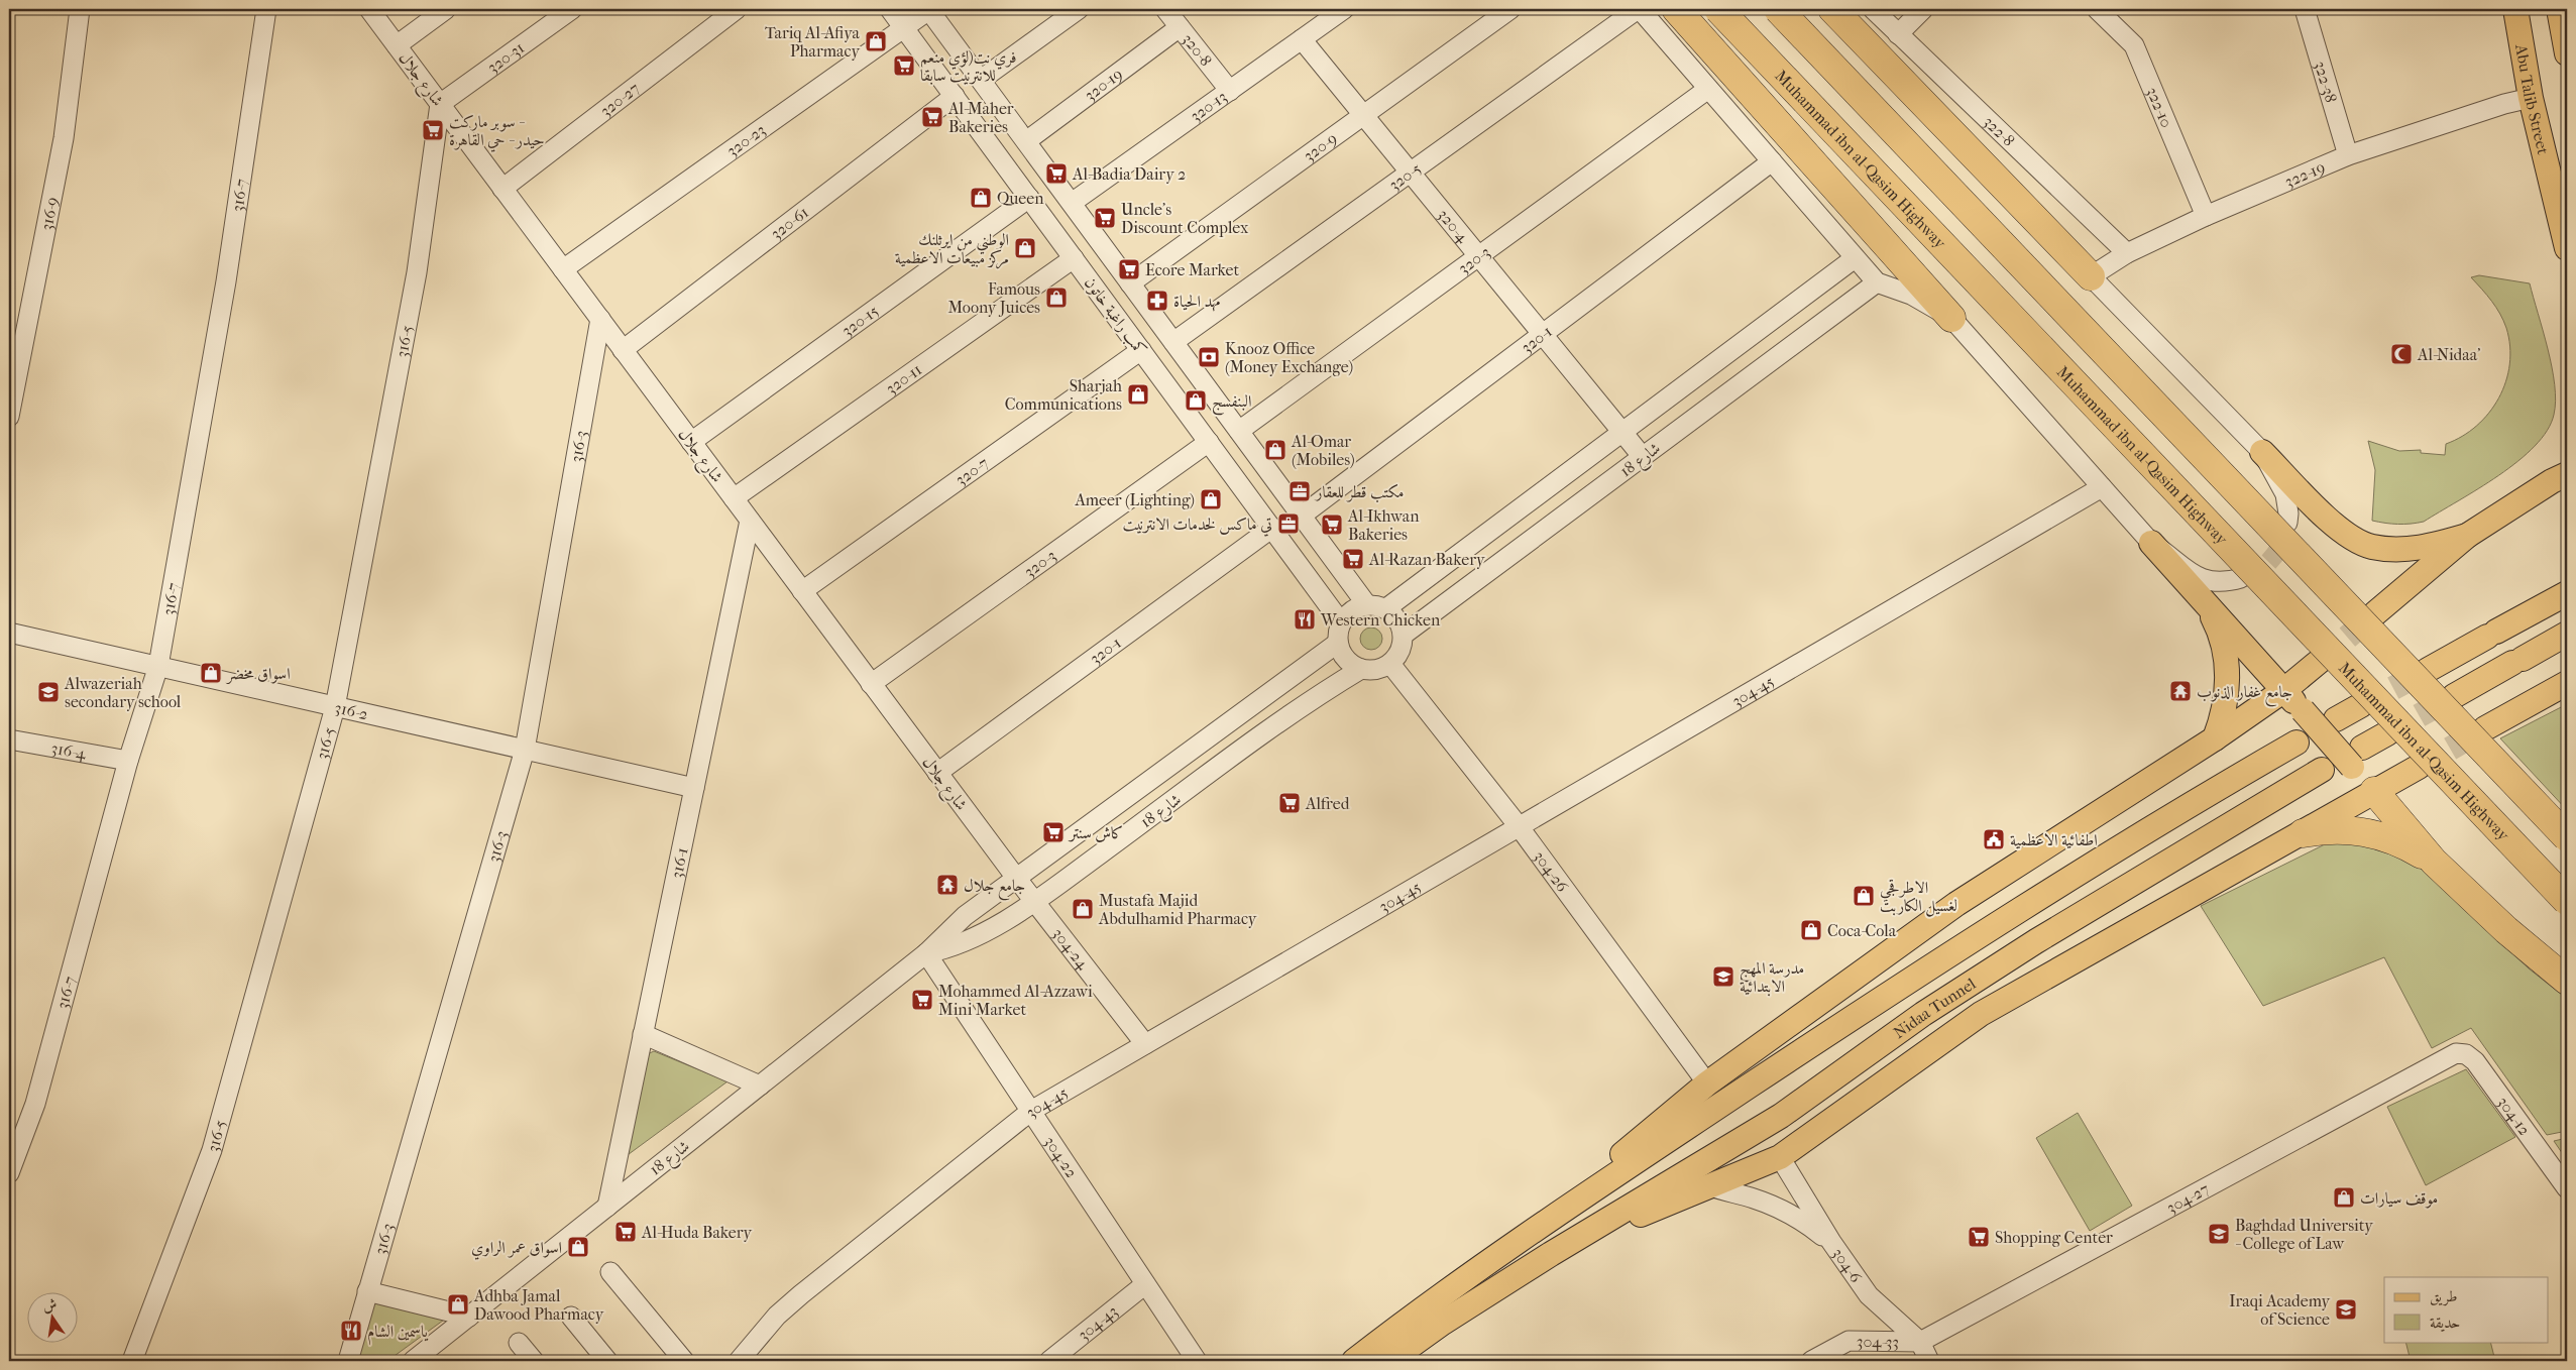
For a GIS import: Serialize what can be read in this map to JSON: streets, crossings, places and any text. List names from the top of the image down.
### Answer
{
  "streets": {
    "highway": ["Muhammad ibn al-Qasim Highway"],
    "main road": ["Abu Talib Street", "Nidaa Tunnel"],
    "street": [
      "320-8",
      "320-31",
      "شارع جلال",
      "322-38",
      "320-19",
      "320-27",
      "320-13",
      "322-10",
      "322-8",
      "320-23",
      "320-9",
      "322-19",
      "320-5",
      "316-7",
      "316-9",
      "320-61",
      "320-4",
      "320-3",
      "كمب راغبة خاتون",
      "320-15",
      "320-1",
      "316-5",
      "320-11",
      "316-3",
      "شارع 18",
      "320-7",
      "304-45",
      "316-2",
      "316-4",
      "316-1",
      "304-26",
      "304-24",
      "304-12",
      "304-22",
      "304-27",
      "304-6",
      "304-43",
      "304-33"
    ]
  },
  "crossings": [
    ["320-8", "320-19"],
    ["320-8", "320-13"],
    ["320-31", "شارع جلال"],
    ["320-31", "316-5"],
    ["شارع جلال", "320-27"],
    ["شارع جلال", "320-23"],
    ["شارع جلال", "320-61"],
    ["شارع جلال", "320-3"],
    ["شارع جلال", "320-15"],
    ["شارع جلال", "320-1"],
    ["شارع جلال", "316-5"],
    ["شارع جلال", "320-11"],
    ["شارع جلال", "316-3"],
    ["شارع جلال", "شارع 18"],
    ["شارع جلال", "320-7"],
    ["شارع جلال", "316-1"],
    ["شارع جلال", "304-24"],
    ["322-38", "322-19"],
    ["320-19", "كمب راغبة خاتون"],
    ["Abu Talib Street", "322-19"],
    ["320-13", "320-4"],
    ["320-13", "كمب راغبة خاتون"],
    ["322-10", "322-19"],
    ["322-8", "322-19"],
    ["320-23", "كمب راغبة خاتون"],
    ["320-9", "320-4"],
    ["320-9", "كمب راغبة خاتون"],
    ["320-5", "320-4"],
    ["320-5", "كمب راغبة خاتون"],
    ["316-7", "316-2"],
    ["316-7", "316-4"],
    ["320-61", "كمب راغبة خاتون"],
    ["320-4", "320-3"],
    ["320-4", "320-1"],
    ["320-4", "شارع 18"],
    ["320-3", "كمب راغبة خاتون"],
    ["كمب راغبة خاتون", "320-15"],
    ["كمب راغبة خاتون", "320-1"],
    ["كمب راغبة خاتون", "320-11"],
    ["كمب راغبة خاتون", "شارع 18"],
    ["كمب راغبة خاتون", "320-7"],
    ["كمب راغبة خاتون", "304-26"],
    ["316-5", "316-2"],
    ["316-3", "316-2"],
    ["شارع 18", "316-1"],
    ["شارع 18", "304-26"],
    ["شارع 18", "304-24"],
    ["شارع 18", "304-22"],
    ["304-45", "304-26"],
    ["304-45", "304-24"],
    ["304-45", "304-22"],
    ["316-2", "316-1"],
    ["304-12", "304-27"],
    ["304-22", "304-43"],
    ["304-27", "304-6"],
    ["304-27", "304-33"],
    ["304-6", "304-33"]
  ],
  "places": {
    "shop": [
      "Tariq Al-Afiya Pharmacy",
      "Queen",
      "الوطني من ايرثلنك مركز مبيعات الاعظمية",
      "Famous Moony Juices",
      "Sharjah Communications",
      "البنفسج",
      "Al-Omar (Mobiles)",
      "Ameer (Lighting)",
      "اسواق مخضر",
      "الاطرقجي لغسيل الكاربت",
      "Mustafa Majid Abdulhamid Pharmacy",
      "Coca-Cola",
      "موقف سيارات",
      "اسواق عمر الراوي",
      "Adhba Jamal Dawood Pharmacy"
    ],
    "supermarket": [
      "فري نت(لؤي منعم للانترنيت سابقا",
      "Al-Maher Bakeries",
      "سوبر ماركت - حيدر - حي القاهرة",
      "Al-Badia Dairy 2",
      "Uncle’s Discount Complex",
      "Ecore Market",
      "Al-Ikhwan Bakeries",
      "Al-Razan Bakery",
      "Alfred",
      "كاش سنتر",
      "Mohammed Al-Azzawi Mini Market",
      "Al-Huda Bakery",
      "Shopping Center"
    ],
    "pharmacy": ["مهد الحياة"],
    "mosque": ["Al-Nidaa'"],
    "bank": ["Knooz Office (Money Exchange)"],
    "office": ["مكتب قطر للعقار", "تي ماكس لخدمات الانترنيت"],
    "restaurant": ["Western Chicken", "ياسمين الشام"],
    "temple": ["جامع غفار الذنوب", "جامع جلال"],
    "school or university": [
      "Alwazeriah secondary school",
      "مدرسة المهج الابتدائية",
      "Baghdad University - College of Law",
      "Iraqi Academy of Science"
    ],
    "public building": ["اطفائية الاعظمية"]
  },
  "legend": ["طريق", "حديقة"],
  "north": "top"
}
